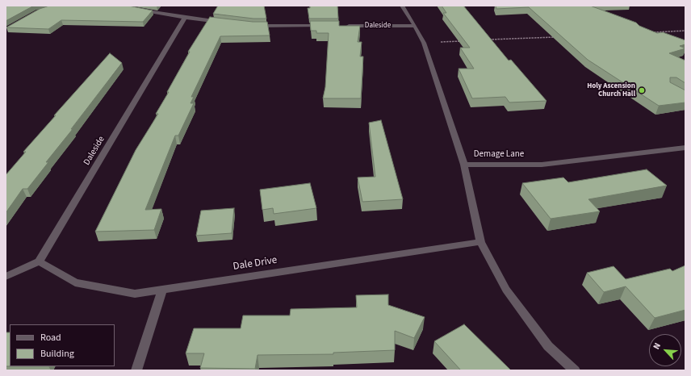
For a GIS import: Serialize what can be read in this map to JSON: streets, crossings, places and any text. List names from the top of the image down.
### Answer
{
  "streets": {
    "street": ["Daleside", "Demage Lane", "Dale Drive"]
  },
  "crossings": [
    ["Daleside", "Demage Lane"],
    ["Daleside", "Dale Drive"]
  ],
  "places": ["Holy Ascension Church Hall"],
  "legend": ["Road", "Building"],
  "north": "top left"
}
